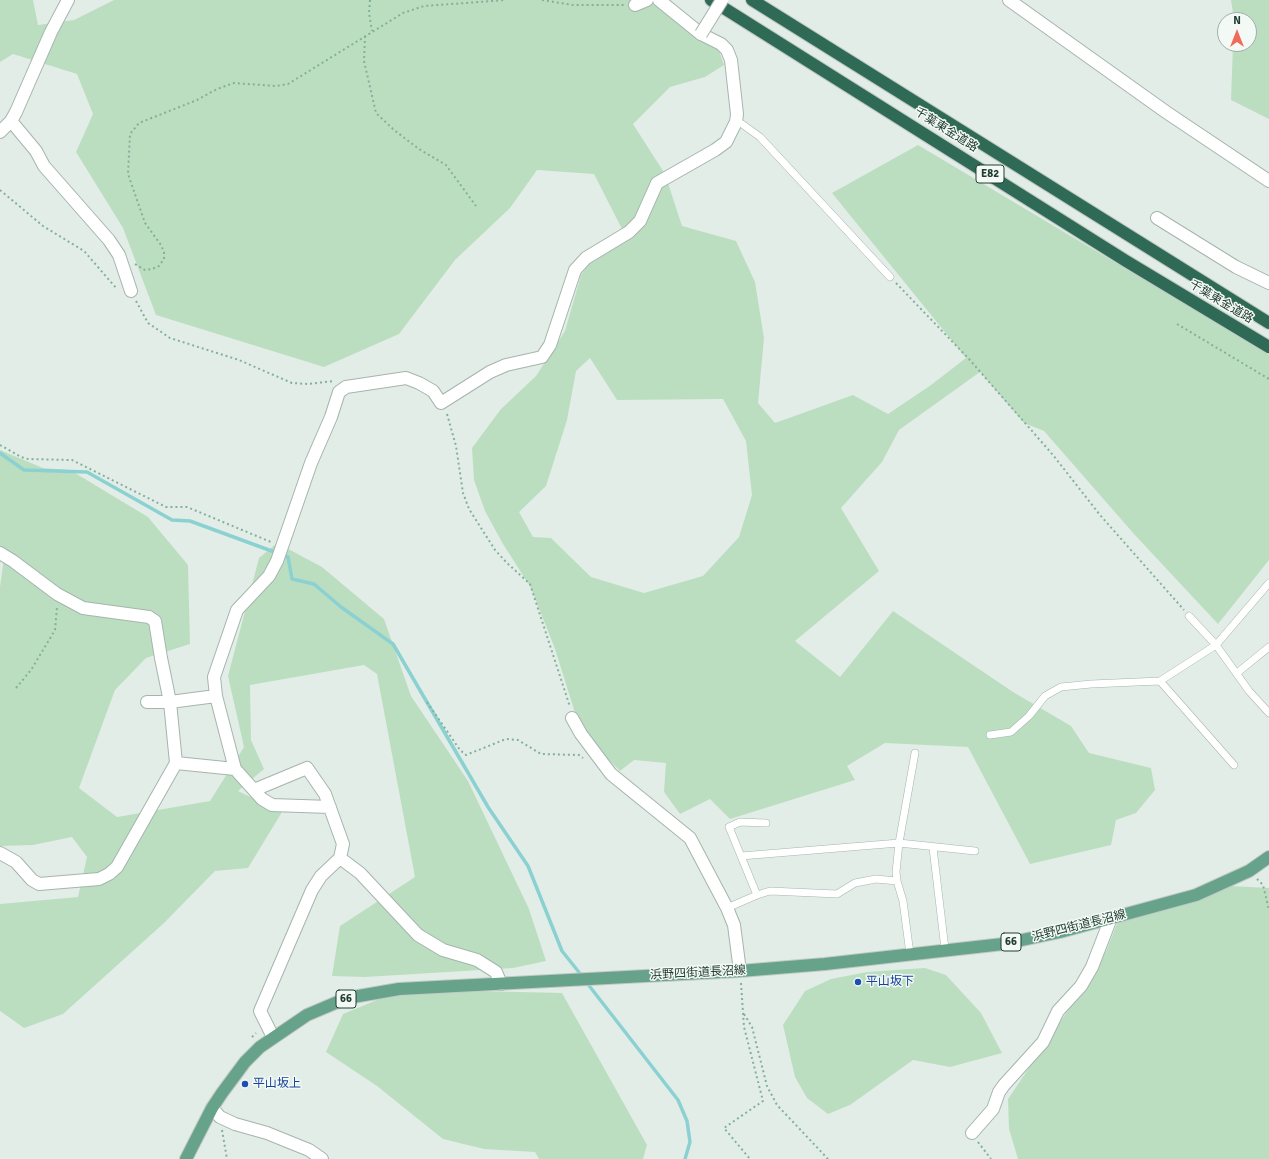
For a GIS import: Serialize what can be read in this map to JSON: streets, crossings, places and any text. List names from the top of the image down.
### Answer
{
  "streets": {
    "highway": ["千葉東金道路", "E82"],
    "main road": ["浜野四街道長沼線", "66"]
  },
  "places": ["平山坂下", "平山坂上"],
  "north": "top"
}
